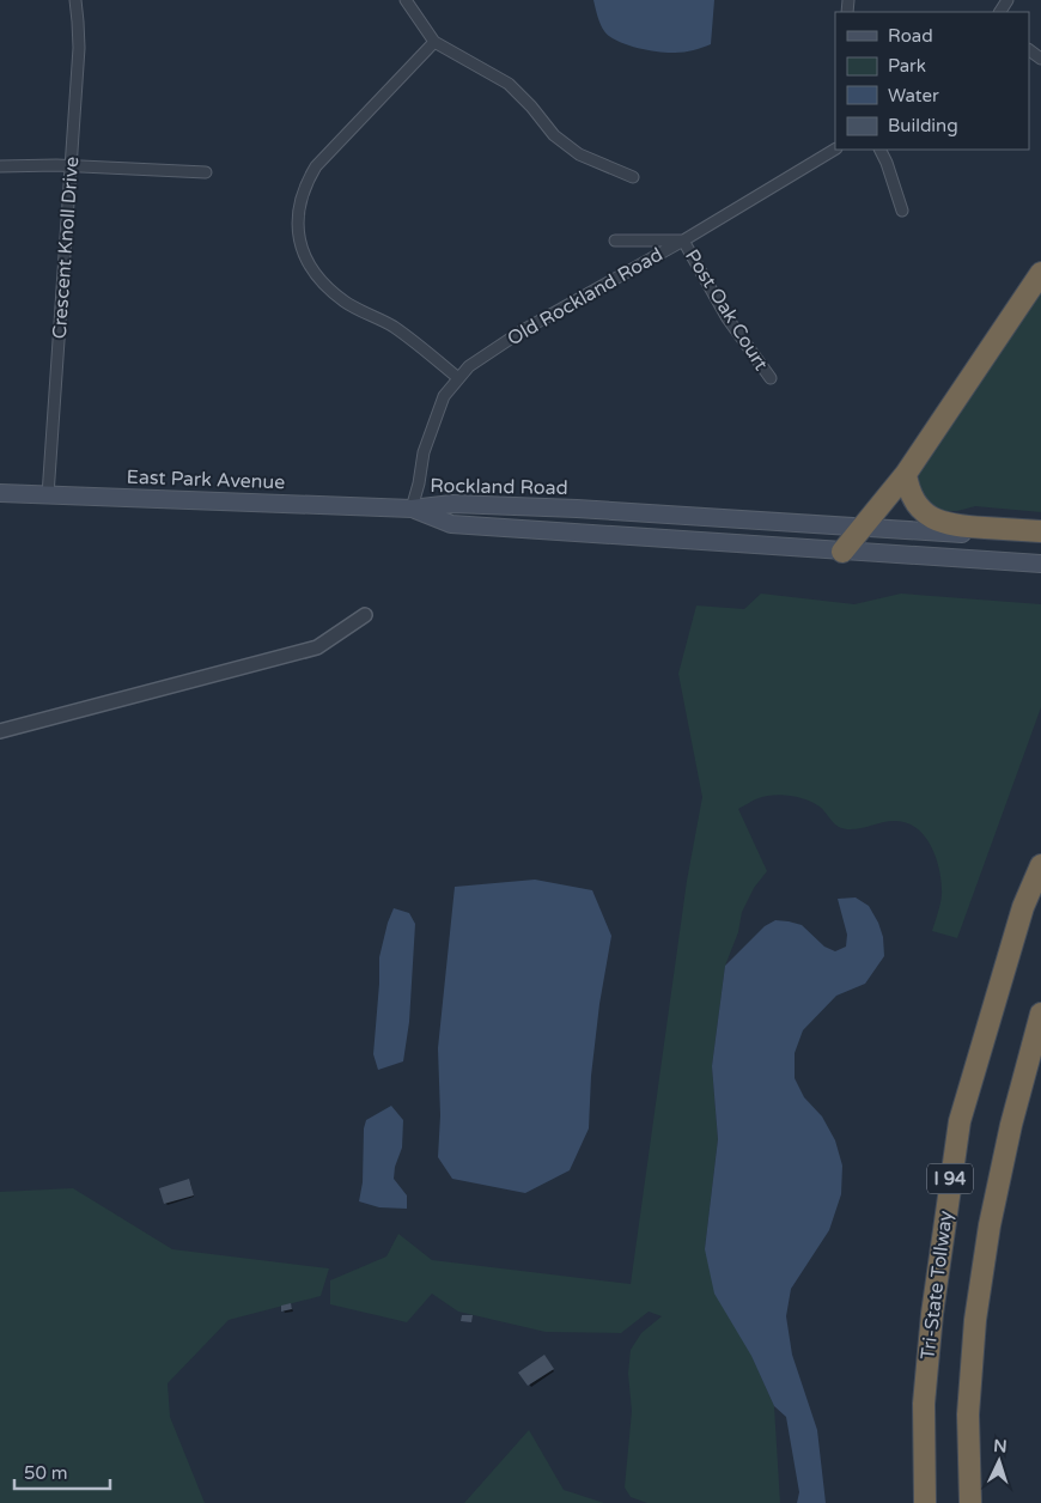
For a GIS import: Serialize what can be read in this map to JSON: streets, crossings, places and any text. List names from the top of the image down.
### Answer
{
  "streets": {
    "highway": ["I 94", "Tri-State Tollway"],
    "main road": ["East Park Avenue", "Rockland Road"],
    "street": ["Crescent Knoll Drive", "Old Rockland Road", "Post Oak Court"]
  },
  "crossings": [
    ["Crescent Knoll Drive", "East Park Avenue"],
    ["Old Rockland Road", "Post Oak Court"],
    ["Old Rockland Road", "East Park Avenue"],
    ["Old Rockland Road", "Rockland Road"],
    ["East Park Avenue", "Rockland Road"]
  ],
  "legend": [
    "Road",
    "Park",
    "Water",
    "Building"
  ],
  "scale_bar": "50 m",
  "north": "top"
}
